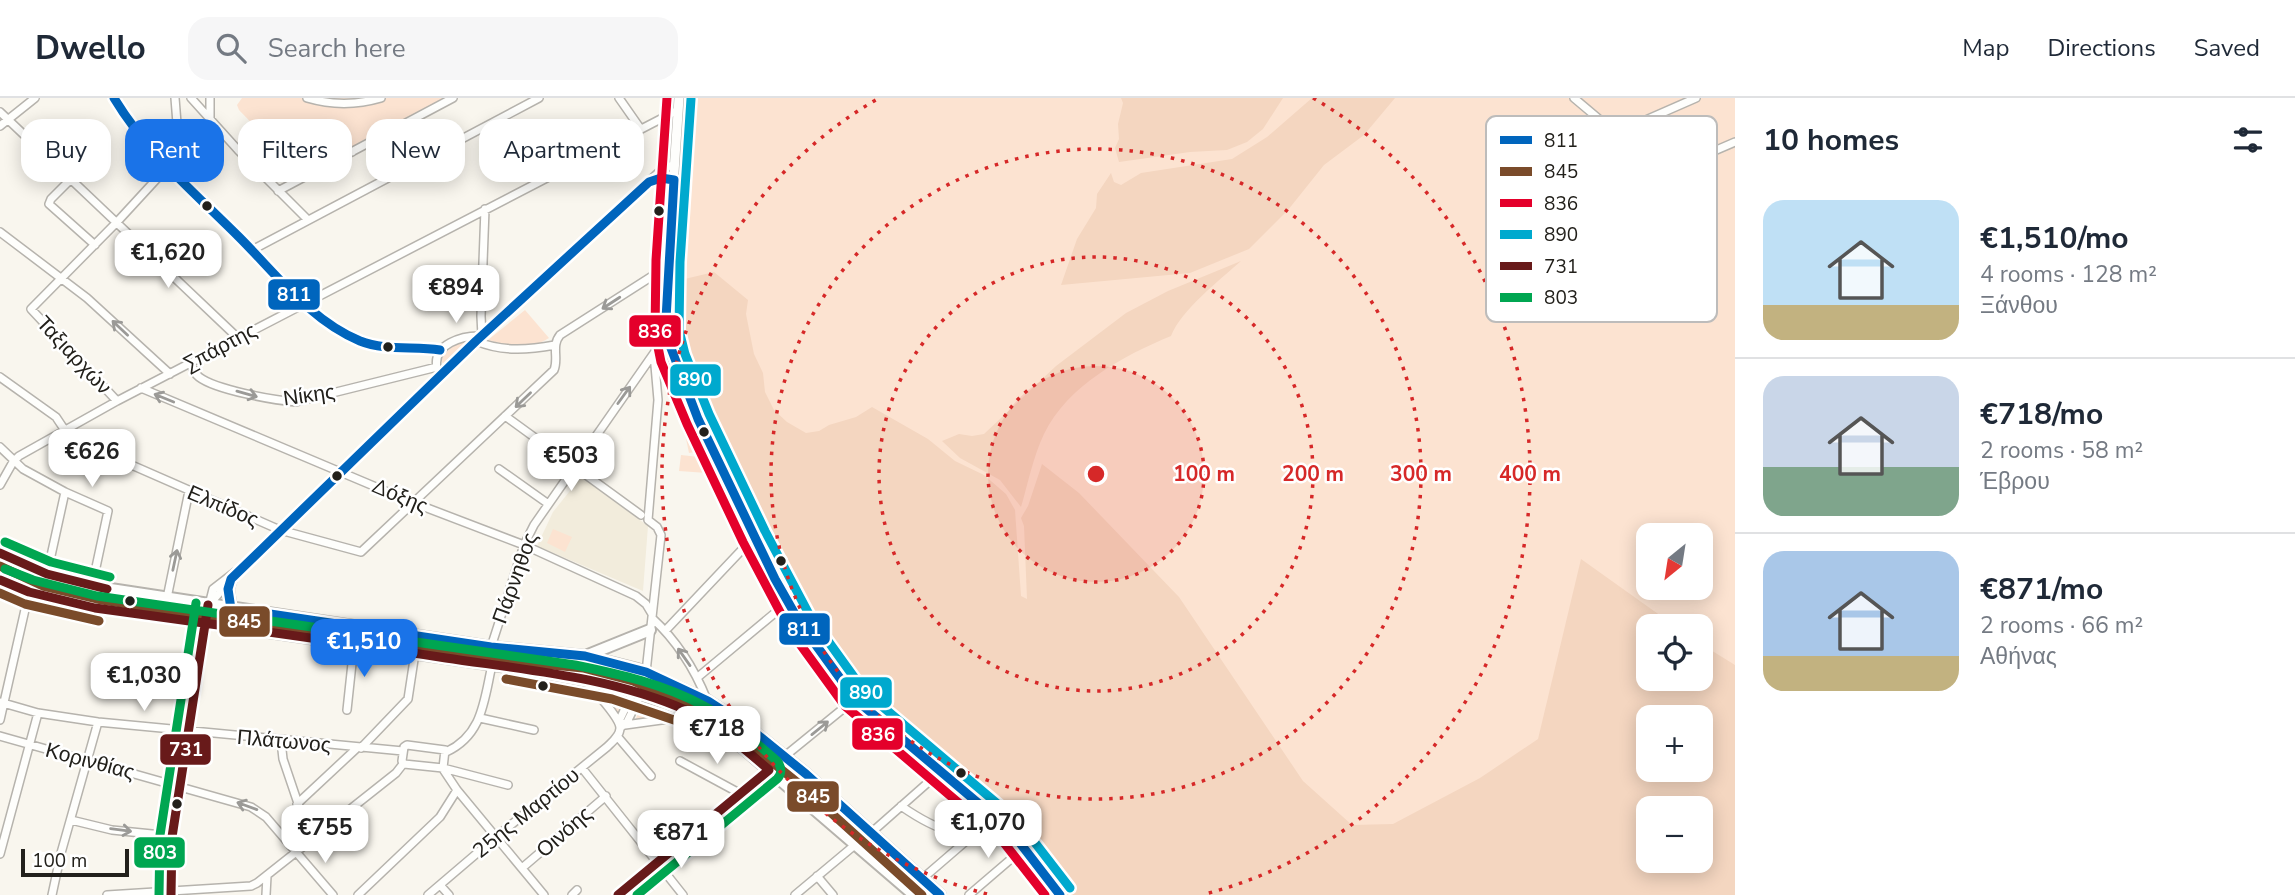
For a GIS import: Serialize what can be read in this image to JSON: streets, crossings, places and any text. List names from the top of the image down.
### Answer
{
  "streets": {
    "street": [
      "Σπάρτης",
      "Ταξιαρχών",
      "Νίκης",
      "Δόξης",
      "Ελπίδος",
      "Πάρνηθος",
      "Πλάτωνος",
      "Κορινθίας",
      "25ης Μαρτίου",
      "Οινόης"
    ]
  },
  "crossings": [
    ["Σπάρτης", "Ταξιαρχών"],
    ["Σπάρτης", "Νίκης"],
    ["Σπάρτης", "Δόξης"],
    ["Σπάρτης", "Ελπίδος"],
    ["Δόξης", "Ελπίδος"],
    ["Δόξης", "Πάρνηθος"]
  ],
  "one_way": ["Δόξης", "Πάρνηθος"],
  "lines": [
    "transit line 811",
    "transit line 836",
    "transit line 890",
    "transit line 803",
    "transit line 731",
    "transit line 845"
  ],
  "legend": [
    "811",
    "845",
    "836",
    "890",
    "731",
    "803"
  ],
  "scale_bar": "100 m",
  "north": "bottom left",
  "page": {
    "header": "Dwello",
    "search": "Search here",
    "nav": ["Map", "Directions", "Saved"],
    "heading": "10 homes",
    "chip": [
      "Buy",
      "Rent",
      "Filters",
      "New",
      "Apartment"
    ],
    "list": [
      {
        "name": "€1,510/mo",
        "note": "4 rooms · 128 m² · Ξάνθου"
      },
      {
        "name": "€718/mo",
        "note": "2 rooms · 58 m² · Έβρου"
      },
      {
        "name": "€871/mo",
        "note": "2 rooms · 66 m² · Αθήνας"
      }
    ],
    "price": [
      "€1,620",
      "€894",
      "€626",
      "€503",
      "€1,510",
      "€1,030",
      "€718",
      "€1,070",
      "€755",
      "€871"
    ],
    "map_buttons": ["+", "−"],
    "scale": "100 m"
  },
  "rings": [
    "100 m",
    "200 m",
    "300 m",
    "400 m"
  ]
}
